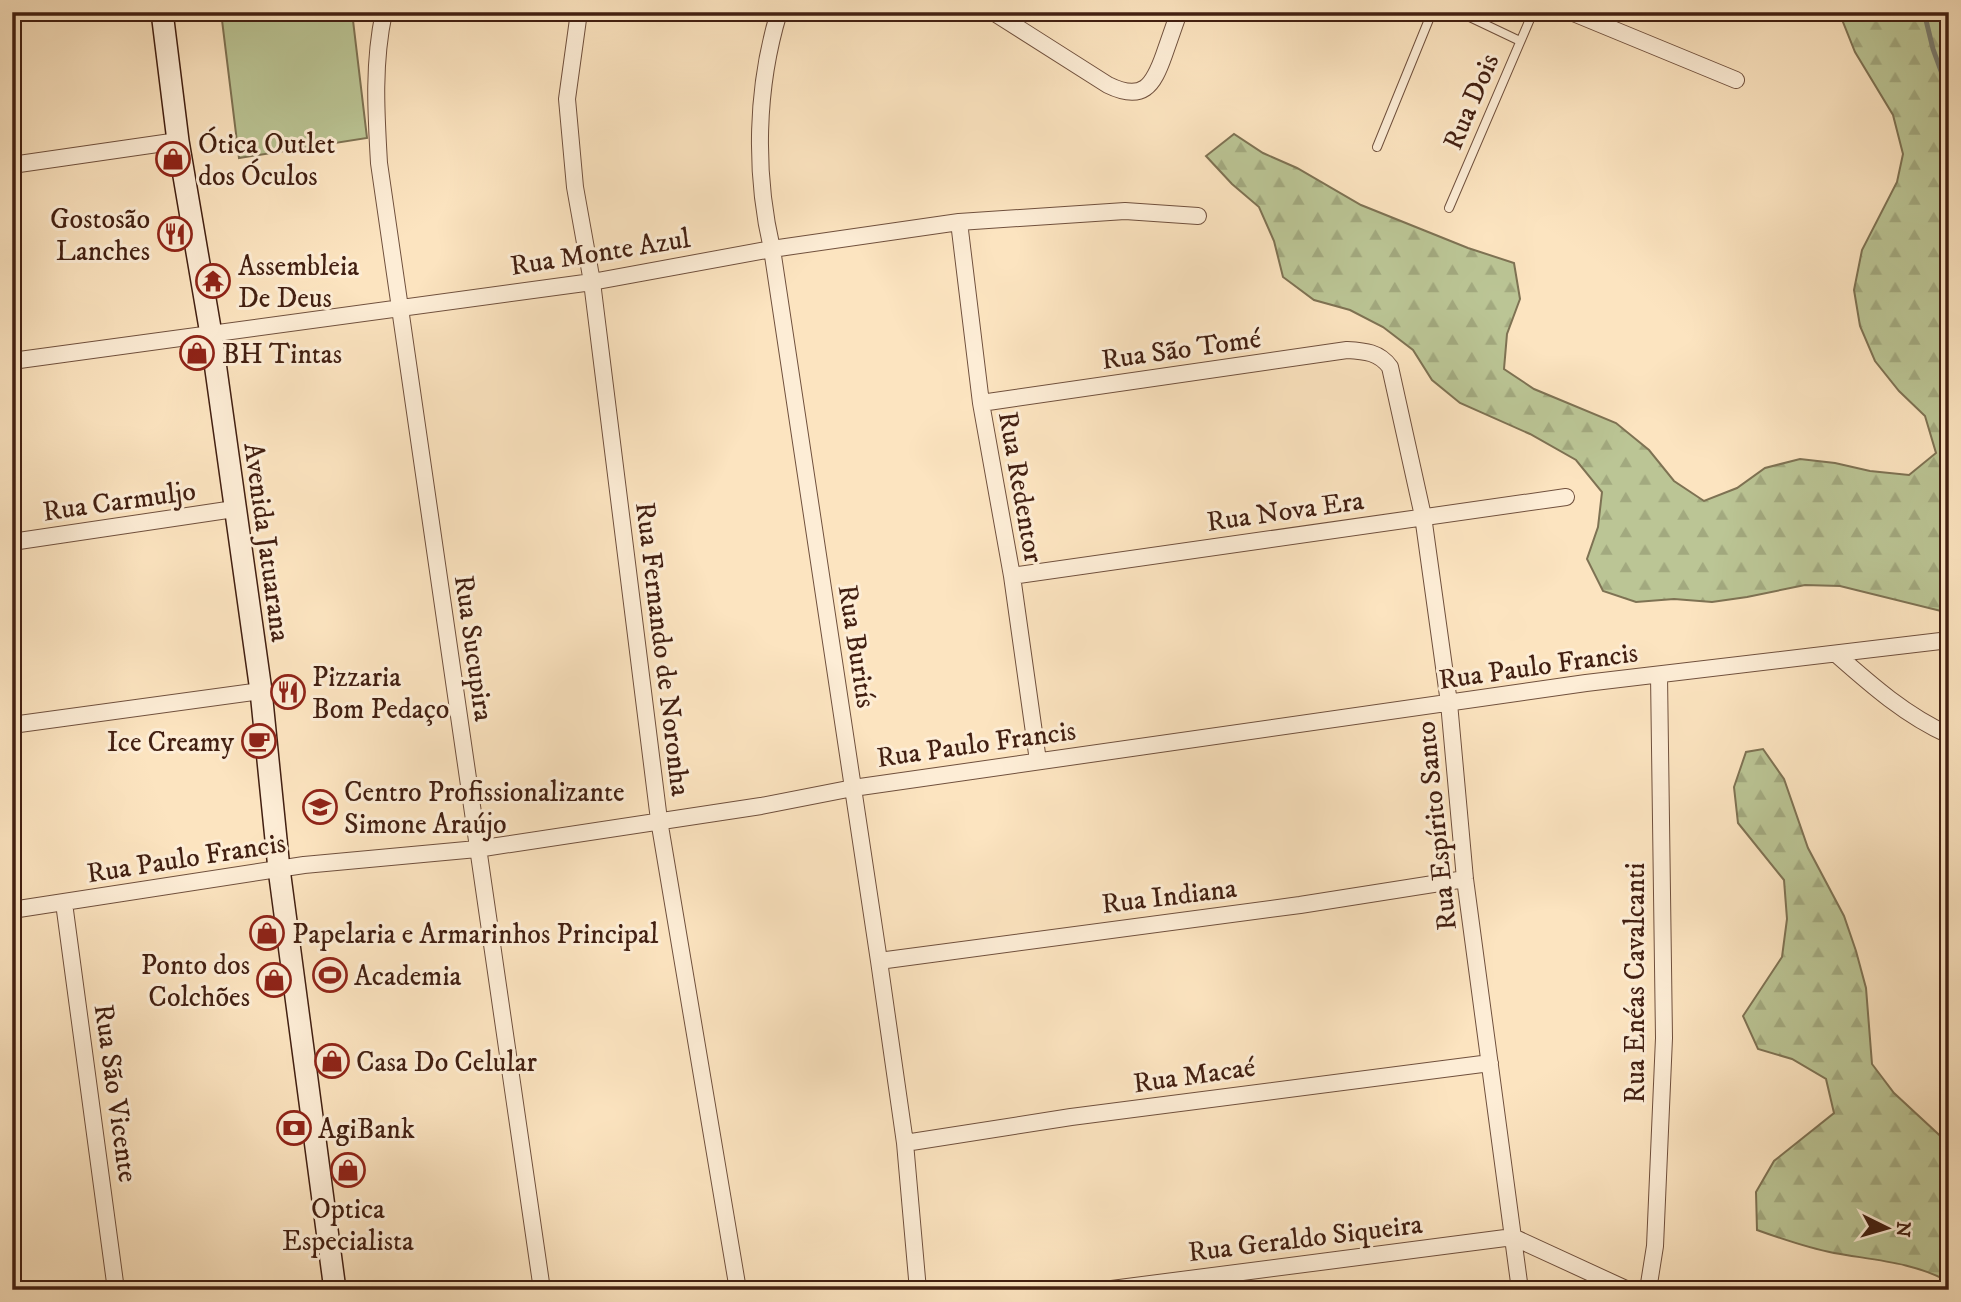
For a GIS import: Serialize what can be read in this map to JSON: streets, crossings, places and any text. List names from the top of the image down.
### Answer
{
  "streets": {
    "street": [
      "Rua Monte Azul",
      "Rua São Tomé",
      "Rua Redentor",
      "Rua Carmuljo",
      "Rua Nova Era",
      "Avenida Jatuarana",
      "Rua Buritís",
      "Rua Sucupira",
      "Rua Fernando de Noronha",
      "Rua Paulo Francis",
      "Rua Espírito Santo",
      "Rua Indiana",
      "Rua Enéas Cavalcanti",
      "Rua Macaé",
      "Rua São Vicente",
      "Rua Geraldo Siqueira"
    ],
    "lane": ["Rua Dois"]
  },
  "crossings": [
    ["Rua Monte Azul", "Rua Redentor"],
    ["Rua Monte Azul", "Avenida Jatuarana"],
    ["Rua Monte Azul", "Rua Buritís"],
    ["Rua Monte Azul", "Rua Sucupira"],
    ["Rua Monte Azul", "Rua Fernando de Noronha"],
    ["Rua São Tomé", "Rua Redentor"],
    ["Rua São Tomé", "Rua Espírito Santo"],
    ["Rua Redentor", "Rua Nova Era"],
    ["Rua Redentor", "Rua Paulo Francis"],
    ["Rua Carmuljo", "Avenida Jatuarana"],
    ["Rua Nova Era", "Rua Espírito Santo"],
    ["Avenida Jatuarana", "Rua Paulo Francis"],
    ["Rua Buritís", "Rua Paulo Francis"],
    ["Rua Buritís", "Rua Indiana"],
    ["Rua Buritís", "Rua Macaé"],
    ["Rua Sucupira", "Rua Paulo Francis"],
    ["Rua Fernando de Noronha", "Rua Paulo Francis"],
    ["Rua Paulo Francis", "Rua Espírito Santo"],
    ["Rua Paulo Francis", "Rua Enéas Cavalcanti"],
    ["Rua Paulo Francis", "Rua São Vicente"],
    ["Rua Espírito Santo", "Rua Indiana"],
    ["Rua Espírito Santo", "Rua Macaé"],
    ["Rua Espírito Santo", "Rua Geraldo Siqueira"]
  ],
  "places": {
    "shop": [
      "Ótica Outlet dos Óculos",
      "BH Tintas",
      "Papelaria e Armarinhos Principal",
      "Ponto dos Colchões",
      "Casa Do Celular",
      "Optica Especialista"
    ],
    "restaurant": ["Gostosão Lanches", "Pizzaria Bom Pedaço"],
    "temple": ["Assembleia De Deus"],
    "cafe": ["Ice Creamy"],
    "school or university": ["Centro Profissionalizante Simone Araújo"],
    "sports": ["Academia"],
    "bank": ["AgiBank"]
  },
  "north": "right"
}
